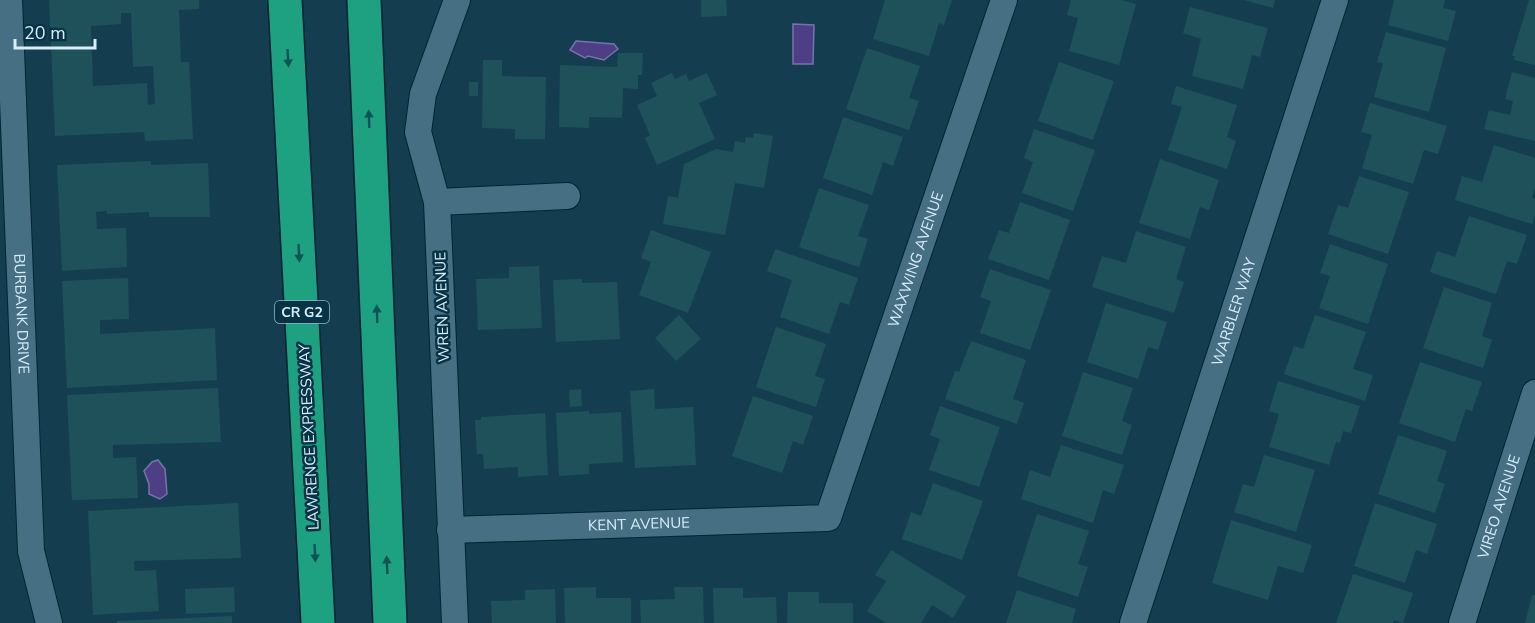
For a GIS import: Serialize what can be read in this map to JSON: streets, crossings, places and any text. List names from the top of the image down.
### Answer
{
  "streets": {
    "highway": ["CR G2", "LAWRENCE EXPRESSWAY"],
    "street": [
      "WAXWING AVENUE",
      "WREN AVENUE",
      "WARBLER WAY",
      "BURBANK DRIVE",
      "VIREO AVENUE",
      "KENT AVENUE"
    ]
  },
  "crossings": [
    ["WAXWING AVENUE", "KENT AVENUE"],
    ["WREN AVENUE", "KENT AVENUE"]
  ],
  "scale_bar": "20 m"
}
